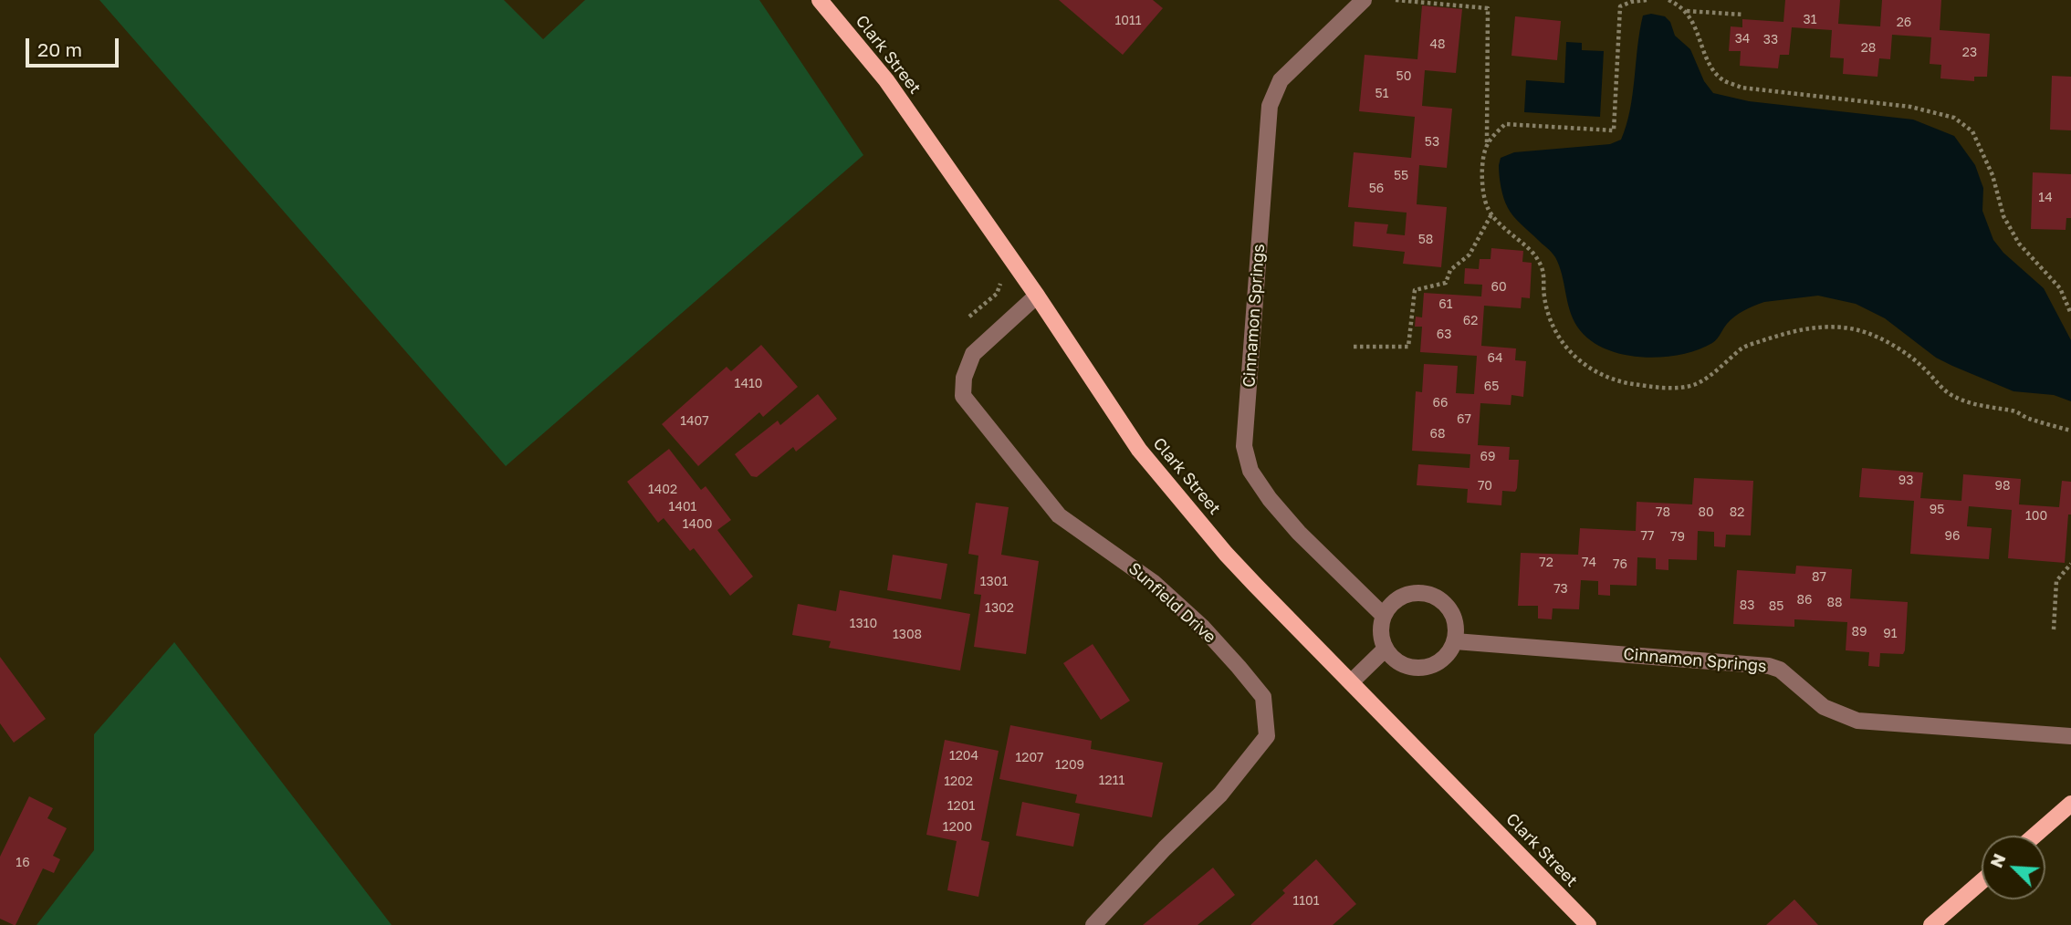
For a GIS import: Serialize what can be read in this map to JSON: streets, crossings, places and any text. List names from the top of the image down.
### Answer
{
  "streets": {
    "main road": ["Clark Street"],
    "street": ["Cinnamon Springs", "Sunfield Drive"]
  },
  "crossings": [
    ["Clark Street", "Sunfield Drive"]
  ],
  "house_numbers": [
    "31",
    "1011",
    "26",
    "34",
    "33",
    "48",
    "28",
    "23",
    "50",
    "51",
    "53",
    "55",
    "56",
    "14",
    "58",
    "60",
    "61",
    "62",
    "63",
    "64",
    "1410",
    "65",
    "66",
    "67",
    "1407",
    "68",
    "69",
    "93",
    "70",
    "98",
    "1402",
    "1401",
    "95",
    "78",
    "80",
    "82",
    "100",
    "1400",
    "77",
    "96",
    "79",
    "72",
    "74",
    "76",
    "87",
    "1301",
    "73",
    "86",
    "88",
    "83",
    "85",
    "1302",
    "1310",
    "89",
    "91",
    "1308",
    "1204",
    "1207",
    "1209",
    "1211",
    "1202",
    "1201",
    "1200",
    "16",
    "1101"
  ],
  "scale_bar": "20 m",
  "north": "top left"
}
